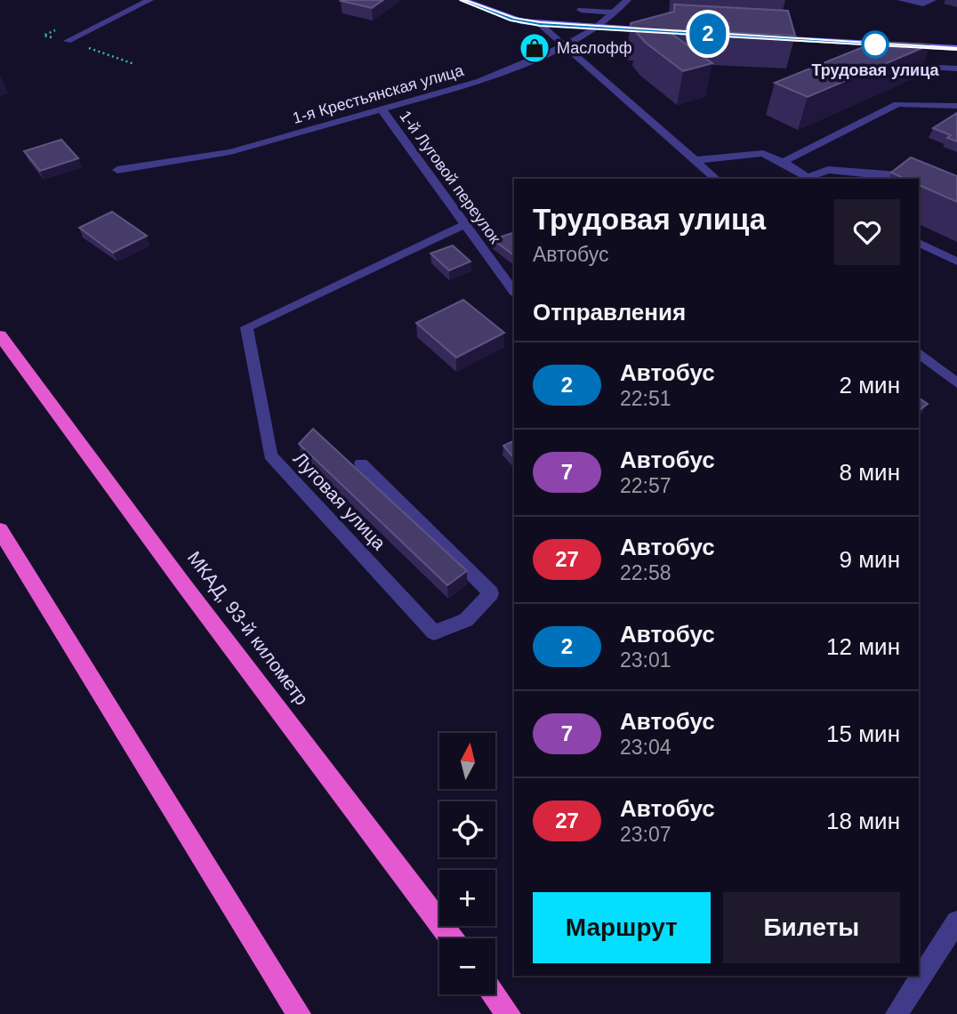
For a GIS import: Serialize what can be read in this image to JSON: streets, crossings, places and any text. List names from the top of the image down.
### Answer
{
  "streets": {
    "highway": ["МКАД, 93-й километр"],
    "street": ["1-я Крестьянская улица", "1-й Луговой переулок", "Луговая улица"]
  },
  "crossings": [
    ["1-я Крестьянская улица", "1-й Луговой переулок"],
    ["1-й Луговой переулок", "Луговая улица"]
  ],
  "places": {
    "other": ["Трудовая улица"],
    "shop": ["Маслофф"]
  },
  "lines": ["bus line 2"],
  "north": "top",
  "page": {
    "on_map": "2",
    "heading": [
      ["Трудовая улица", "Автобус"],
      "Отправления"
    ],
    "list": [
      {
        "mark": "2",
        "name": "Автобус",
        "note": "22:51",
        "value": "2 мин"
      },
      {
        "mark": "7",
        "name": "Автобус",
        "note": "22:57",
        "value": "8 мин"
      },
      {
        "mark": "27",
        "name": "Автобус",
        "note": "22:58",
        "value": "9 мин"
      },
      {
        "mark": "2",
        "name": "Автобус",
        "note": "23:01",
        "value": "12 мин"
      },
      {
        "mark": "7",
        "name": "Автобус",
        "note": "23:04",
        "value": "15 мин"
      },
      {
        "mark": "27",
        "name": "Автобус",
        "note": "23:07",
        "value": "18 мин"
      }
    ],
    "map_buttons": ["+", "−"],
    "buttons": ["Маршрут", "Билеты"]
  }
}
